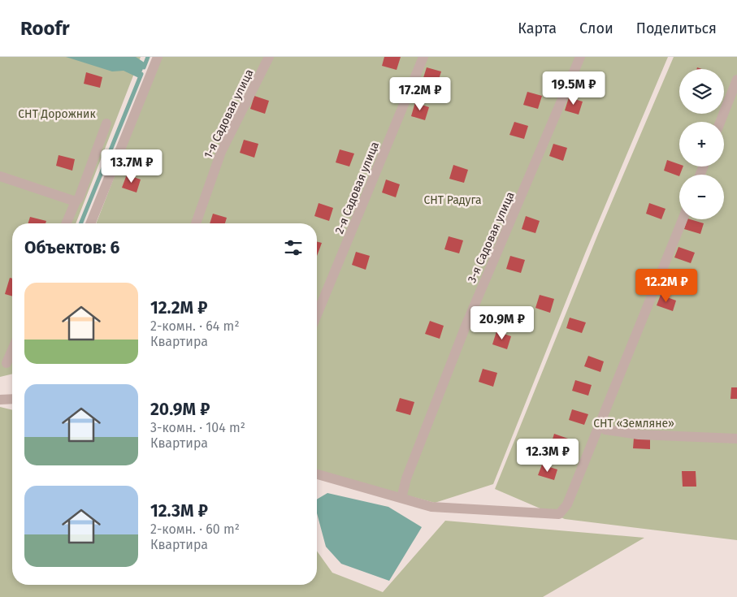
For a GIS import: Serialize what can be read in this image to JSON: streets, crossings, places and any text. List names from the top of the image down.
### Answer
{
  "streets": {
    "street": ["1-я Садовая улица", "2-я Садовая улица", "3-я Садовая улица"]
  },
  "parks": ["СНТ Дорожник", "СНТ Радуга", "СНТ «Земляне»"],
  "page": {
    "header": "Roofr",
    "nav": ["Карта", "Слои", "Поделиться"],
    "map_buttons": ["+", "−"],
    "price": [
      "19.5M ₽",
      "17.2M ₽",
      "13.7M ₽",
      "12.2M ₽",
      "20.9M ₽",
      "12.3M ₽"
    ],
    "heading": "Объектов: 6",
    "list": [
      {
        "name": "12.2M ₽",
        "note": "2-комн. · 64 m² · Квартира"
      },
      {
        "name": "20.9M ₽",
        "note": "3-комн. · 104 m² · Квартира"
      },
      {
        "name": "12.3M ₽",
        "note": "2-комн. · 60 m² · Квартира"
      }
    ]
  }
}
